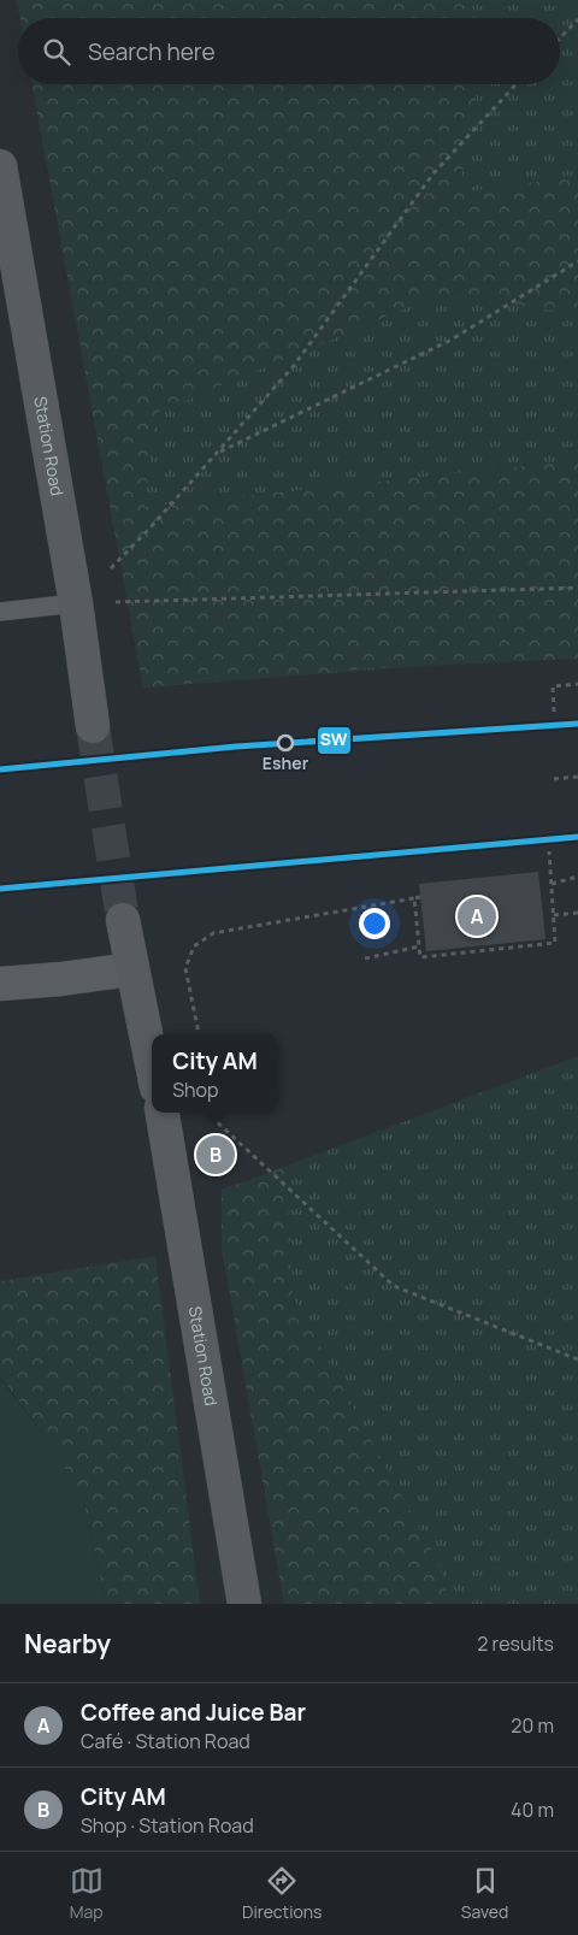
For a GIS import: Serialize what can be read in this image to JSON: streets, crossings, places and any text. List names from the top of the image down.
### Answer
{
  "streets": {
    "main road": ["Station Road"]
  },
  "places": ["Esher"],
  "lines": ["transit line SW"],
  "page": {
    "search": "Search here",
    "pins": ["A", "B"],
    "popup": ["City AM", "Shop"],
    "heading": ["Nearby", "2 results"],
    "list": [
      {
        "mark": "A",
        "name": "Coffee and Juice Bar",
        "note": "Café · Station Road",
        "value": "20 m"
      },
      {
        "mark": "B",
        "name": "City AM",
        "note": "Shop · Station Road",
        "value": "40 m"
      }
    ],
    "nav": ["Map", "Directions", "Saved"]
  }
}
